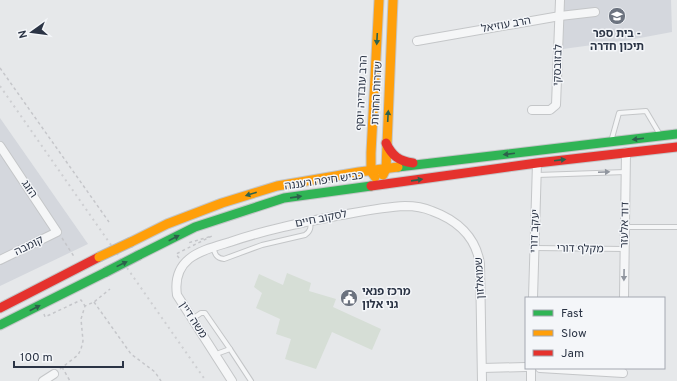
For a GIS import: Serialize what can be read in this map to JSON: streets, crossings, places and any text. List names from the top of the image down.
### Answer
{
  "streets": {
    "main road": ["הרב עובדיה יוסף", "שדרות החרות", "כביש חיפה רעננה"],
    "street": [
      "הרב עוזיאל",
      "לבזובסקי",
      "הזגג",
      "לסקוב חיים",
      "דוד אלעזר",
      "יעקב דורי",
      "קומבה",
      "שמואלזון",
      "משה דיין"
    ],
    "lane": ["מקלף דורי"]
  },
  "crossings": [
    ["הרב עוזיאל", "לבזובסקי"],
    ["הרב עובדיה יוסף", "כביש חיפה רעננה"],
    ["שדרות החרות", "כביש חיפה רעננה"],
    ["כביש חיפה רעננה", "דוד אלעזר"],
    ["כביש חיפה רעננה", "יעקב דורי"],
    ["הזגג", "קומבה"],
    ["לסקוב חיים", "שמואלזון"],
    ["דוד אלעזר", "מקלף דורי"],
    ["יעקב דורי", "מקלף דורי"]
  ],
  "one_way": ["הרב עובדיה יוסף", "שדרות החרות"],
  "places": {
    "school or university": ["בית ספר - תיכון חדרה"],
    "public building": ["מרכז פנאי גני אלון"]
  },
  "legend": ["Fast", "Slow", "Jam"],
  "scale_bar": "100 m",
  "north": "left"
}
